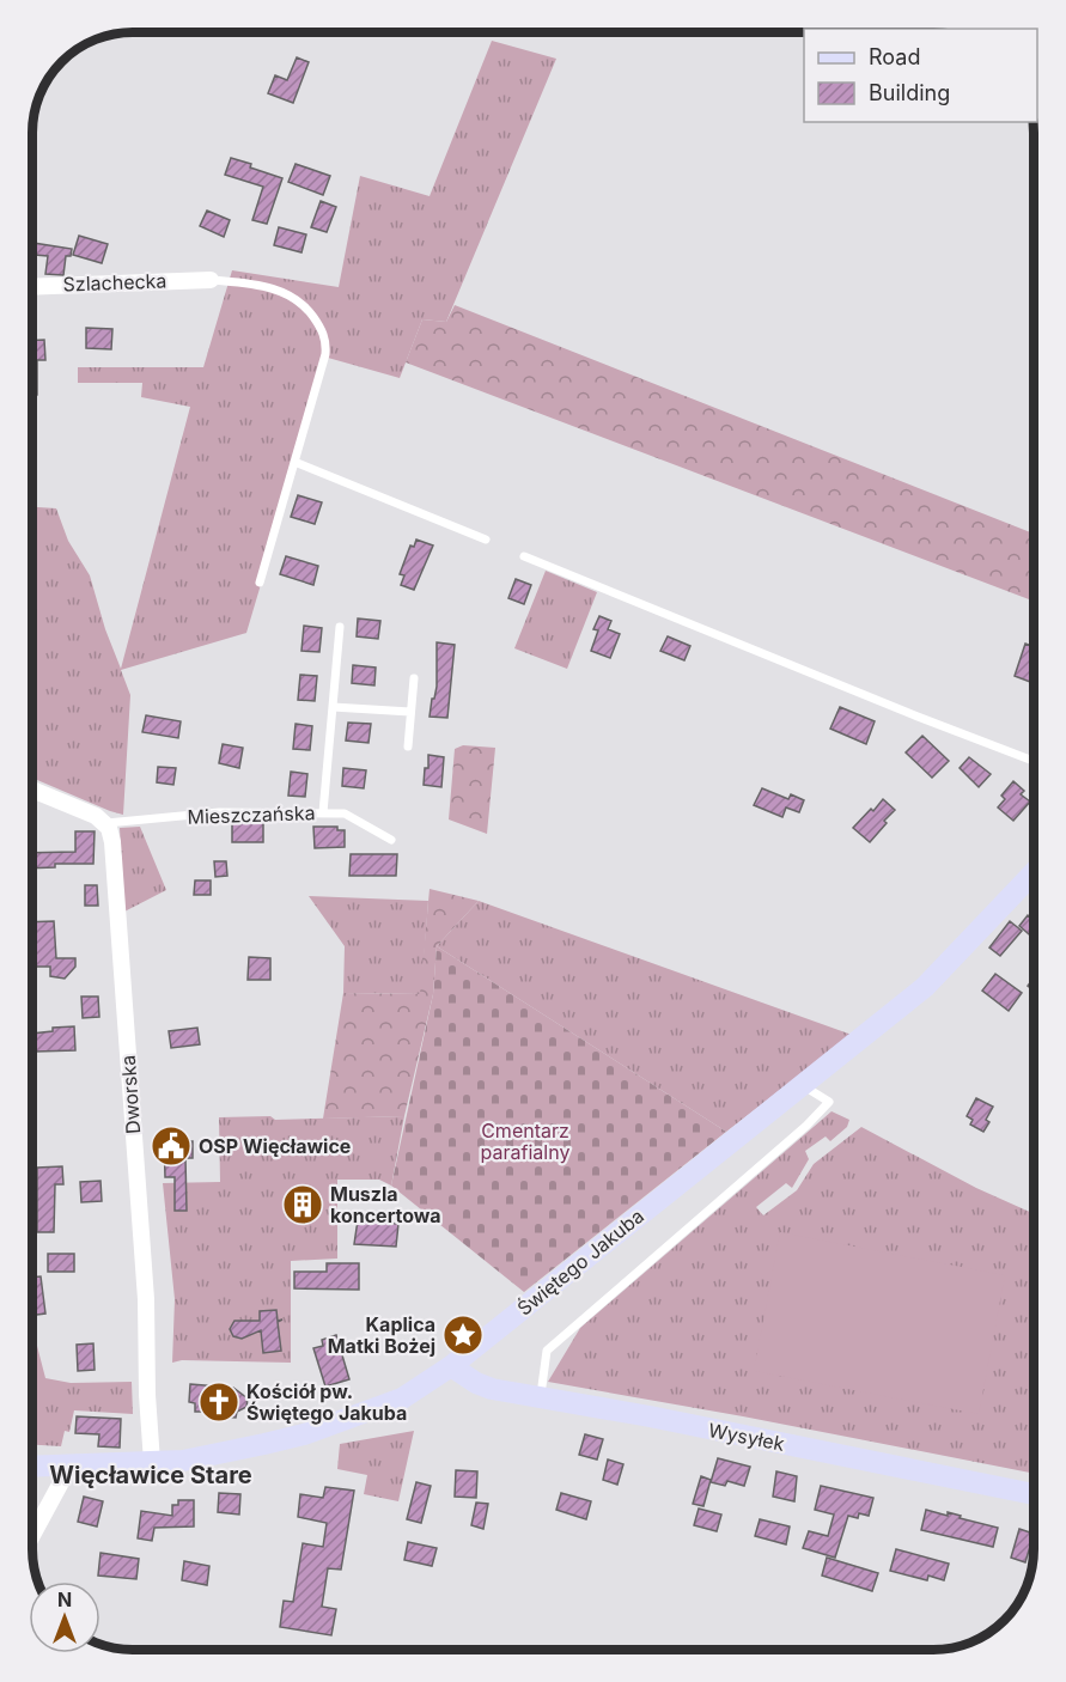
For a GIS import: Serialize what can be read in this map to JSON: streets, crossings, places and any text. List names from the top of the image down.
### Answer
{
  "streets": {
    "street": [
      "Szlachecka",
      "Dworska",
      "Świętego Jakuba",
      "Wysyłek"
    ],
    "lane": ["Mieszczańska"]
  },
  "crossings": [
    ["Mieszczańska", "Dworska"],
    ["Dworska", "Świętego Jakuba"],
    ["Świętego Jakuba", "Wysyłek"]
  ],
  "districts": ["Więcławice Stare"],
  "parks": ["Cmentarz parafialny"],
  "places": {
    "public building": ["OSP Więcławice"],
    "building": ["Muszla koncertowa"],
    "place": ["Kaplica Matki Bożej"],
    "church": ["Kościół pw. Świętego Jakuba"]
  },
  "legend": ["Road", "Building"],
  "north": "top"
}
